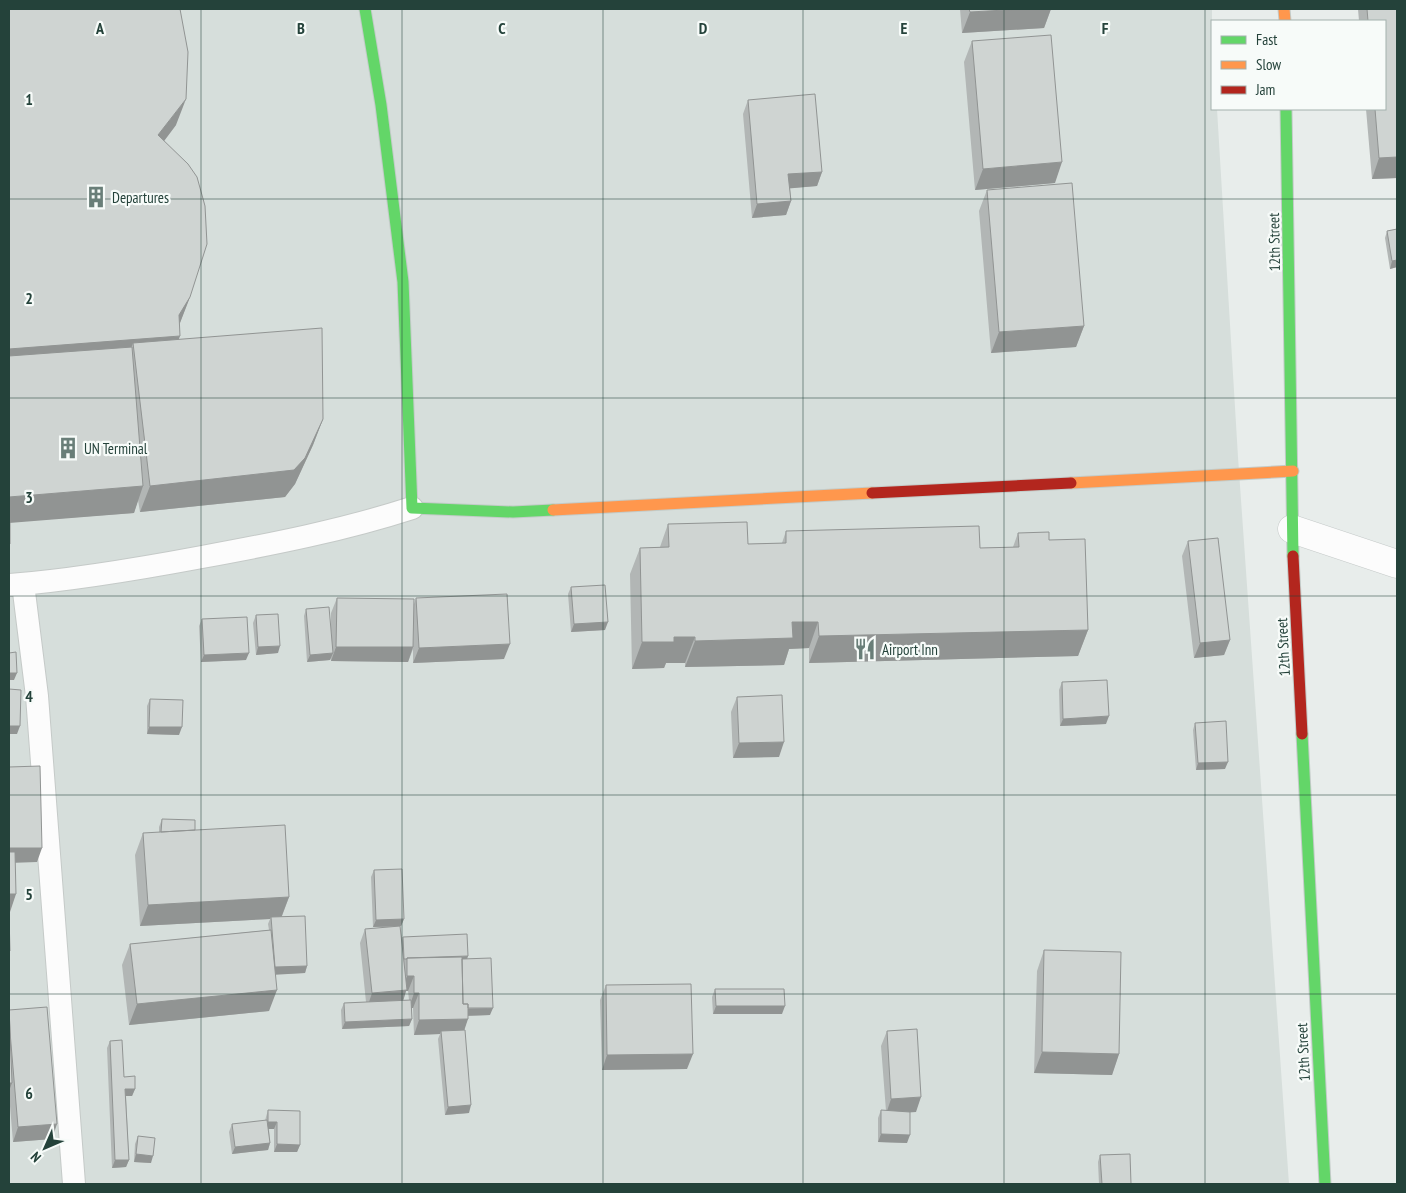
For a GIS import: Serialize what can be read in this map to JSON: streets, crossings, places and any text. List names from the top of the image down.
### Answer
{
  "streets": {
    "street": ["12th Street"]
  },
  "places": {
    "building": ["Departures", "UN Terminal"],
    "restaurant": ["Airport Inn"]
  },
  "legend": ["Fast", "Slow", "Jam"],
  "north": "bottom left",
  "grid": {
    "columns": [
      "A",
      "B",
      "C",
      "D",
      "E",
      "F"
    ],
    "rows": [
      "1",
      "2",
      "3",
      "4",
      "5",
      "6"
    ]
  }
}
